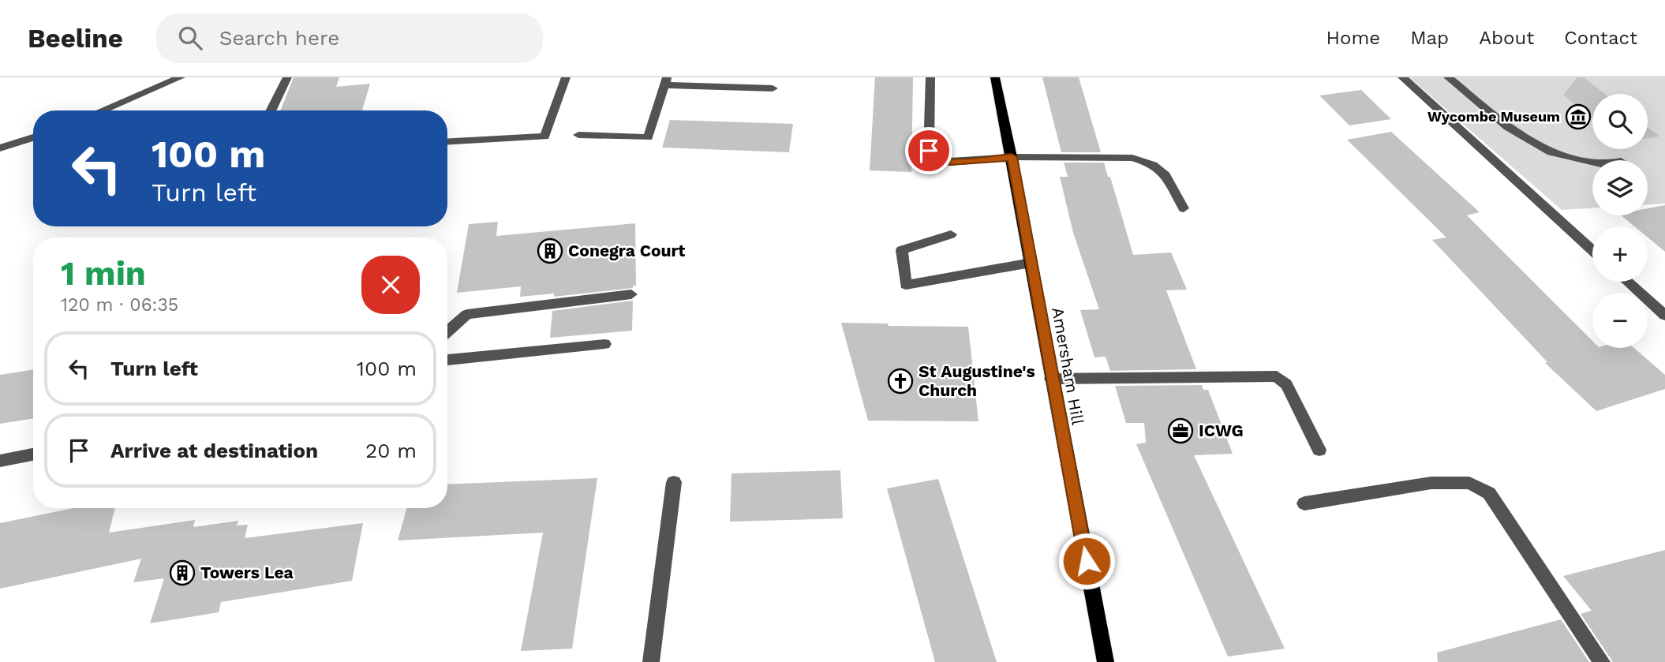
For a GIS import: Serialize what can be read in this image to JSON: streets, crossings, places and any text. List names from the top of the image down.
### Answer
{
  "streets": {
    "main road": ["Amersham Hill"]
  },
  "places": {
    "museum": ["Wycombe Museum"],
    "building": ["Conegra Court", "Towers Lea"],
    "church": ["St Augustine's Church"],
    "office": ["ICWG"]
  },
  "page": {
    "header": "Beeline",
    "search": "Search here",
    "nav": [
      "Home",
      "Map",
      "About",
      "Contact"
    ],
    "map_buttons": ["+", "−"],
    "turn": ["100 m", "Turn left"],
    "heading": ["1 min", "120 m · 06:35"],
    "list": [
      {
        "name": "Turn left",
        "value": "100 m"
      },
      {
        "name": "Arrive at destination",
        "value": "20 m"
      }
    ]
  }
}
